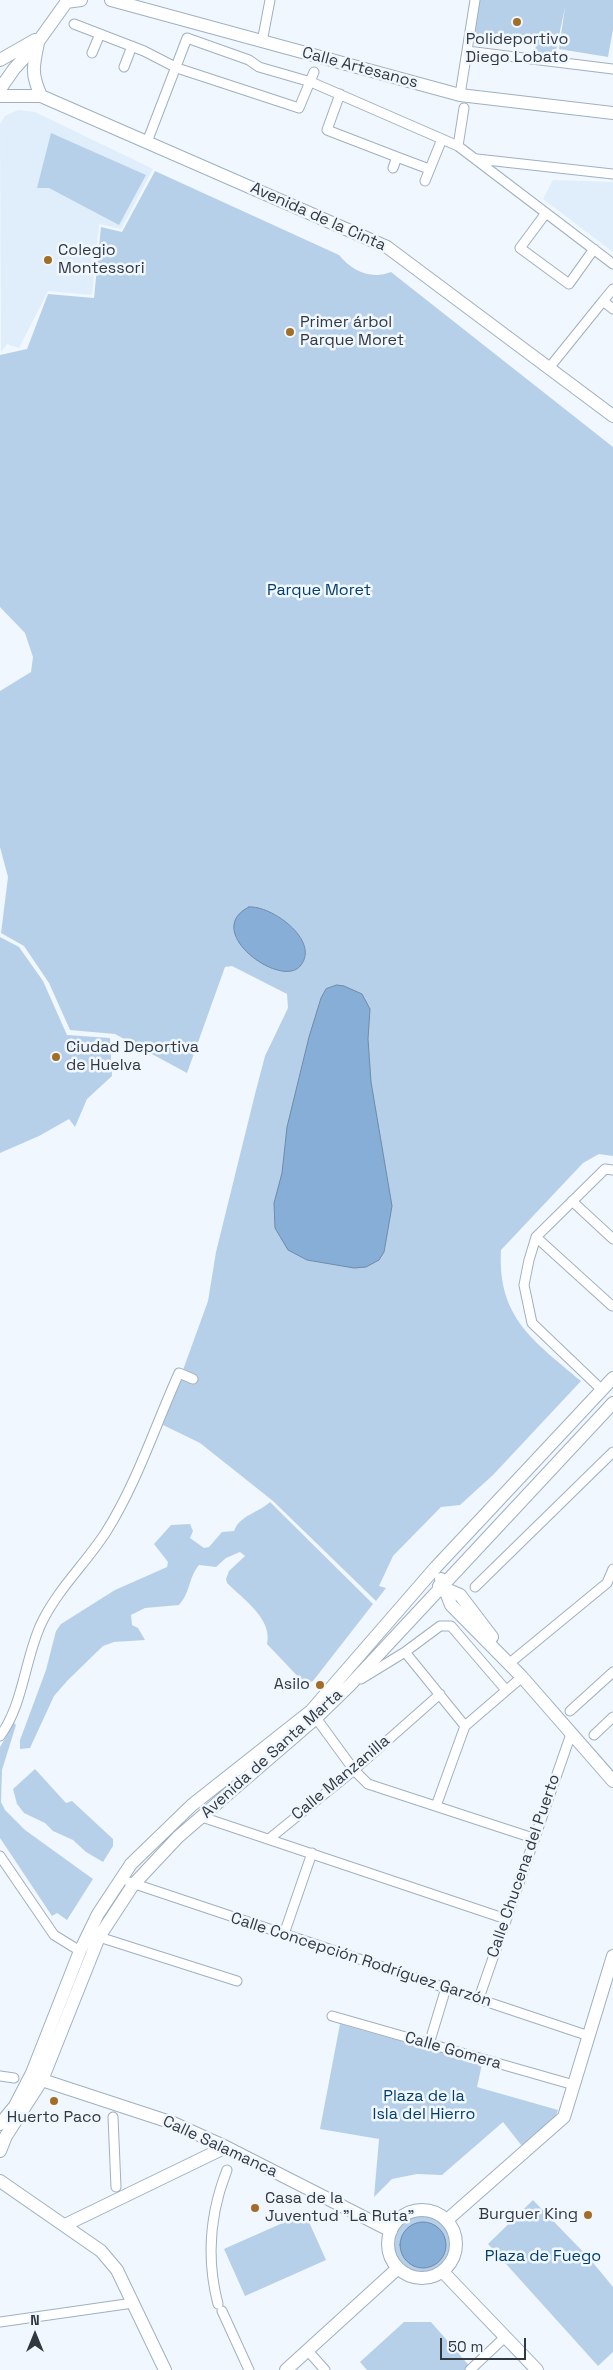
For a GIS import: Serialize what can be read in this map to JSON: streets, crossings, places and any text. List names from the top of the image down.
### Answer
{
  "streets": {
    "street": [
      "Calle Artesanos",
      "Avenida de la Cinta",
      "Avenida de Santa Marta",
      "Calle Manzanilla",
      "Calle Chucena del Puerto",
      "Calle Concepción Rodríguez Garzón",
      "Calle Gomera",
      "Calle Salamanca"
    ]
  },
  "crossings": [
    ["Avenida de Santa Marta", "Calle Concepción Rodríguez Garzón"],
    ["Avenida de Santa Marta", "Calle Salamanca"],
    ["Calle Chucena del Puerto", "Calle Concepción Rodríguez Garzón"]
  ],
  "parks": ["Parque Moret", "Plaza de la Isla del Hierro", "Plaza de Fuego"],
  "places": [
    "Polideportivo Diego Lobato",
    "Colegio Montessori",
    "Primer árbol Parque Moret",
    "Ciudad Deportiva de Huelva",
    "Asilo",
    "Huerto Paco",
    "Casa de la Juventud \"La Ruta\"",
    "Burguer King"
  ],
  "scale_bar": "50 m",
  "north": "top"
}
